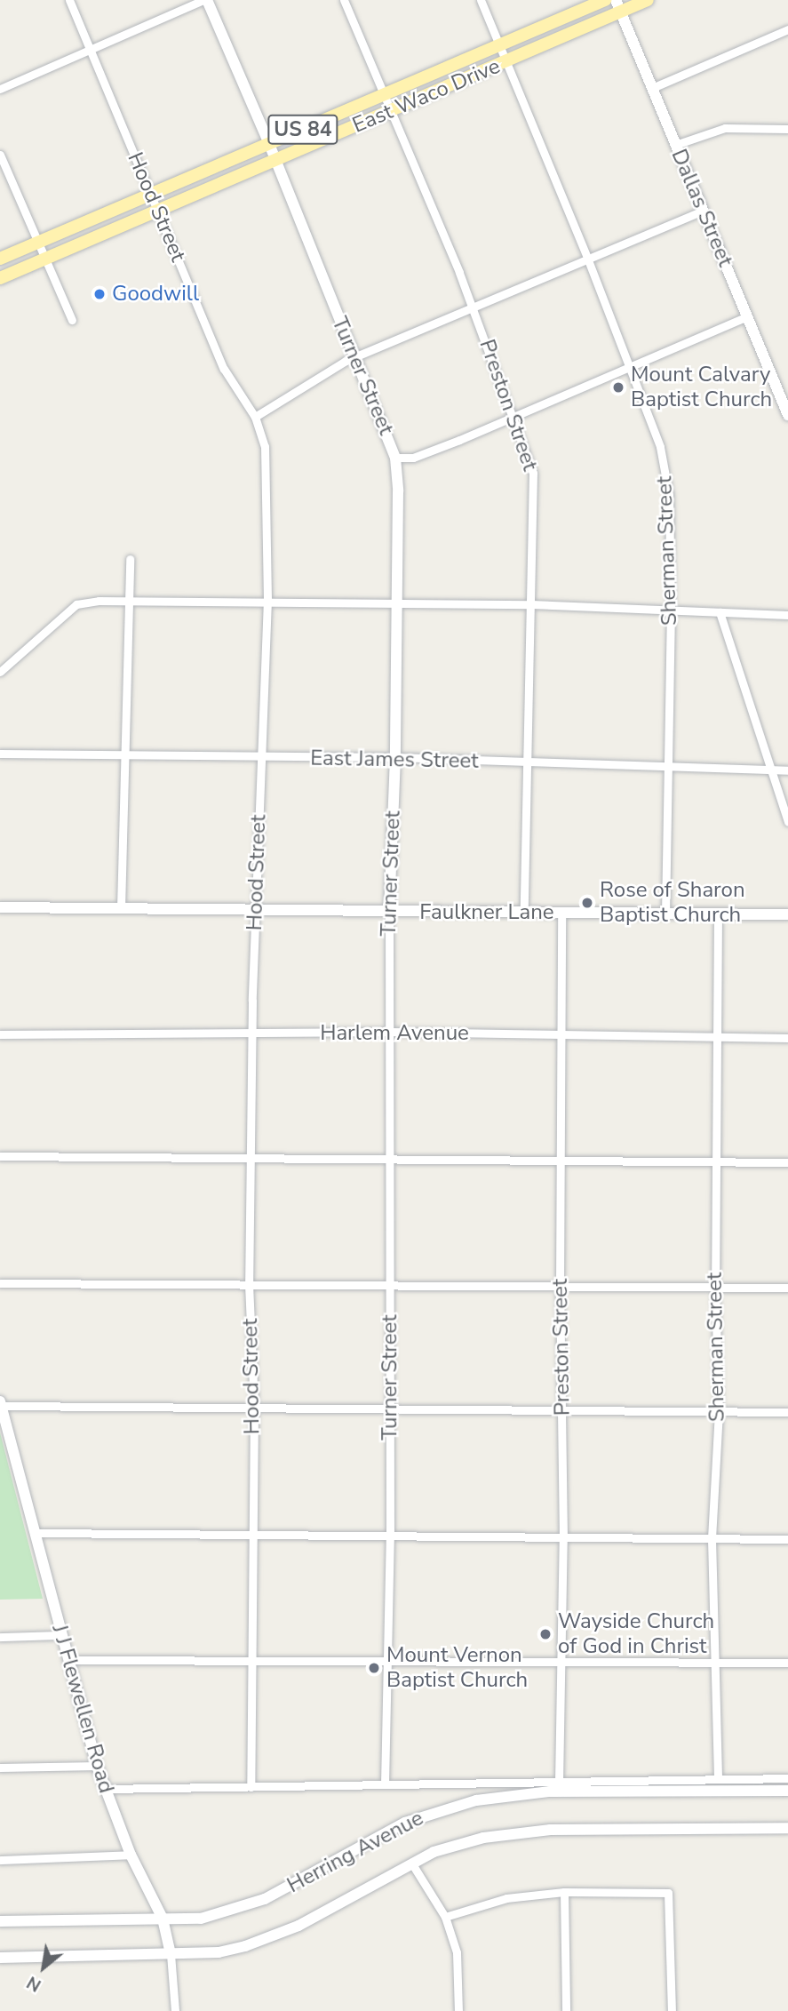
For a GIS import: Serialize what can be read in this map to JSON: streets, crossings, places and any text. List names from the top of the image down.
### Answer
{
  "streets": {
    "main road": ["East Waco Drive", "US 84"],
    "street": [
      "Hood Street",
      "Dallas Street",
      "Turner Street",
      "Preston Street",
      "Sherman Street",
      "East James Street",
      "Faulkner Lane",
      "Harlem Avenue",
      "J J Flewellen Road",
      "Herring Avenue"
    ]
  },
  "crossings": [
    ["East Waco Drive", "Hood Street"],
    ["East Waco Drive", "Dallas Street"],
    ["East Waco Drive", "Turner Street"],
    ["East Waco Drive", "Preston Street"],
    ["East Waco Drive", "Sherman Street"],
    ["Hood Street", "East James Street"],
    ["Hood Street", "Faulkner Lane"],
    ["Hood Street", "Harlem Avenue"],
    ["Turner Street", "East James Street"],
    ["Turner Street", "Faulkner Lane"],
    ["Turner Street", "Harlem Avenue"],
    ["Preston Street", "East James Street"],
    ["Preston Street", "Faulkner Lane"],
    ["Preston Street", "Harlem Avenue"],
    ["Sherman Street", "East James Street"],
    ["Sherman Street", "Faulkner Lane"],
    ["Sherman Street", "Harlem Avenue"],
    ["J J Flewellen Road", "Herring Avenue"]
  ],
  "places": [
    "Goodwill",
    "Mount Calvary Baptist Church",
    "Rose of Sharon Baptist Church",
    "Wayside Church of God in Christ",
    "Mount Vernon Baptist Church"
  ],
  "north": "bottom left"
}
